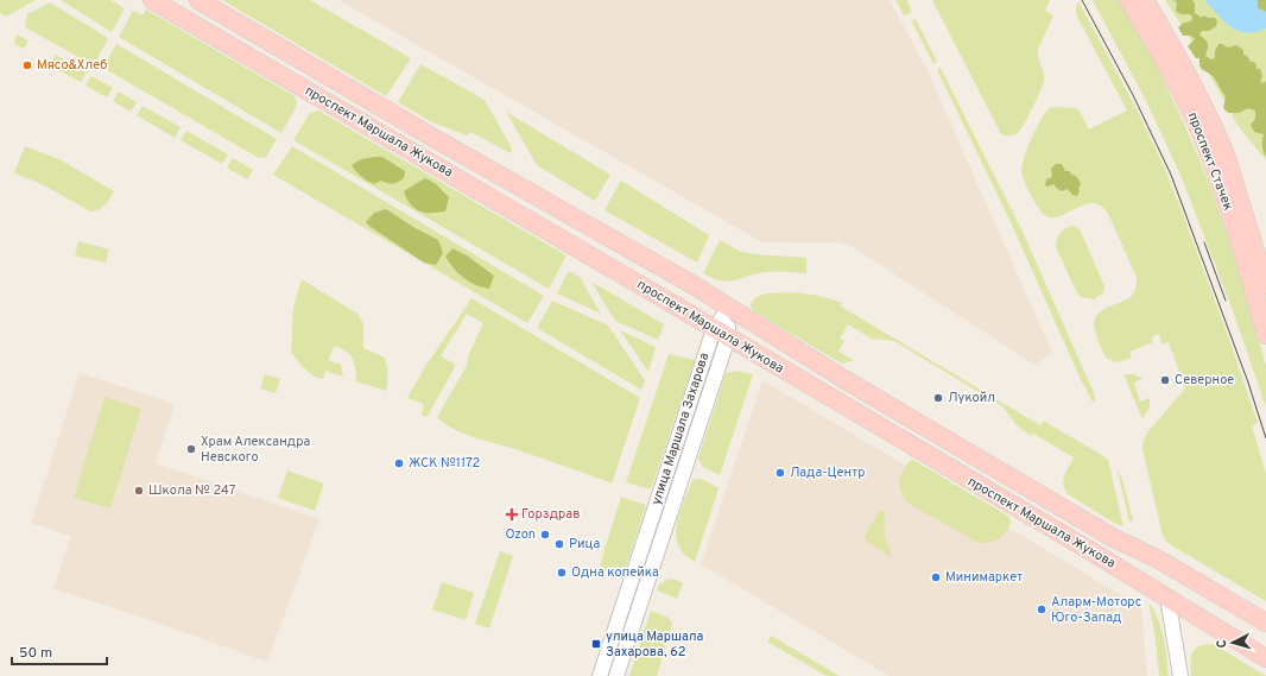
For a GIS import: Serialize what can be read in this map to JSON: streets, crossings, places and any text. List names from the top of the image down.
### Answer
{
  "streets": {
    "main road": ["проспект Маршала Жукова", "проспект Стачек"],
    "street": ["улица Маршала Захарова"]
  },
  "crossings": [
    ["проспект Маршала Жукова", "улица Маршала Захарова"]
  ],
  "places": {
    "other": [
      "Мясо&Хлеб",
      "Северное",
      "Лукойл",
      "Храм Александра Невского",
      "ЖСК №1172",
      "Лада-Центр",
      "Школа № 247",
      "Ozon",
      "Рица",
      "Одна копейка",
      "Минимаркет",
      "Аларм-Моторс Юго-Запад"
    ],
    "health": ["Горздрав"],
    "transit": ["улица Маршала Захарова, 62"]
  },
  "scale_bar": "50 m",
  "north": "left"
}
